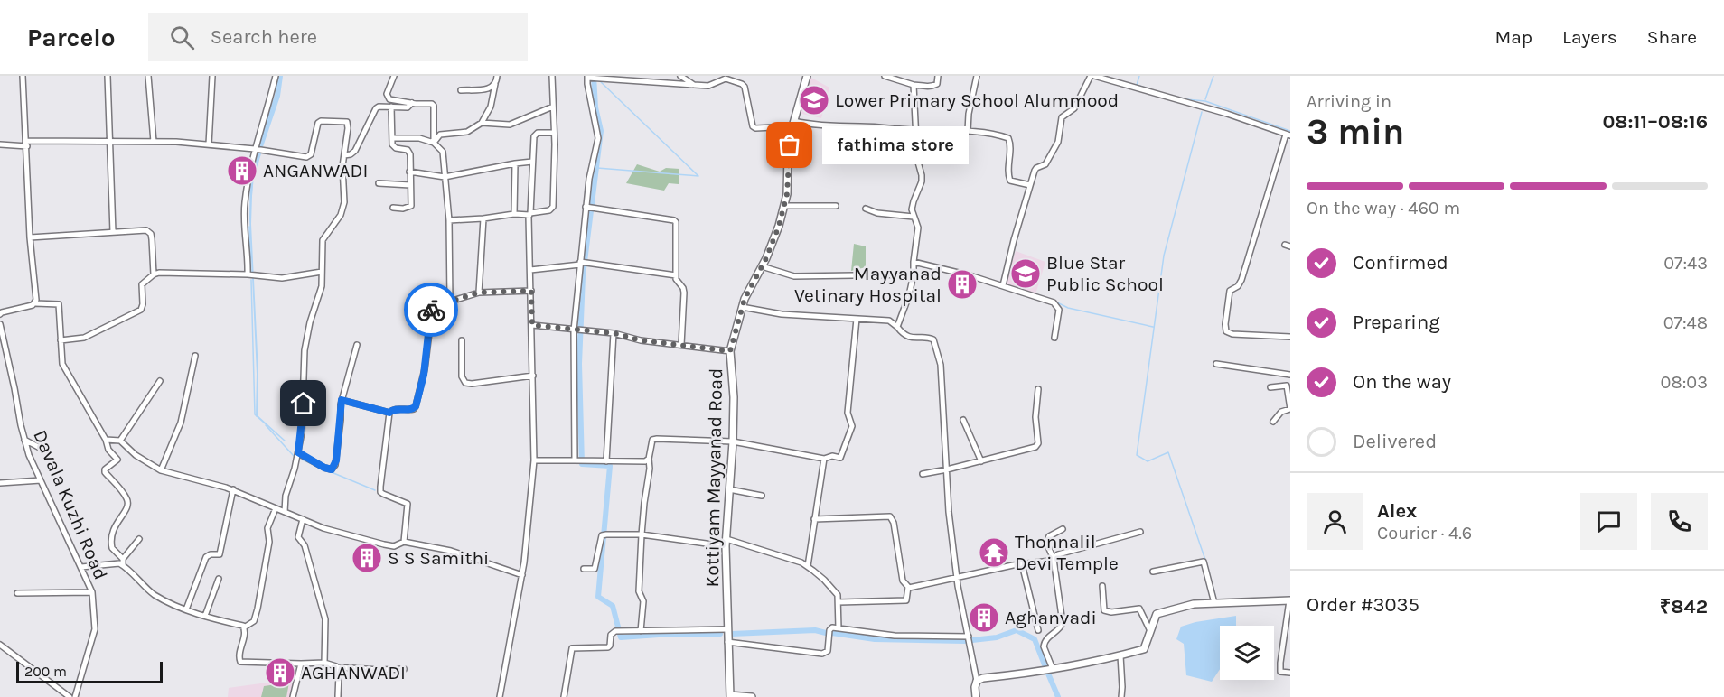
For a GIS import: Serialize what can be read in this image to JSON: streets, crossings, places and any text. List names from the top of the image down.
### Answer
{
  "streets": {
    "main road": ["Kottiyam Mayyanad Road"],
    "street": ["Davala Kuzhi Road"]
  },
  "places": {
    "school or university": ["Lower Primary School Alummood", "Blue Star Public School"],
    "other": ["fathima store"],
    "building": [
      "ANGANWADI",
      "Mayyanad Vetinary Hospital",
      "S S Samithi",
      "Aghanvadi",
      "AGHANWADI"
    ],
    "temple": ["Thonnalil Devi Temple"]
  },
  "scale_bar": "200 m",
  "page": {
    "header": "Parcelo",
    "search": "Search here",
    "nav": ["Map", "Layers", "Share"],
    "heading": ["3 min", "Arriving in", "08:11–08:16"],
    "panel": [
      "Alex",
      "Courier · 4.6",
      "Order #3035",
      "₹842"
    ],
    "bubble": "fathima store",
    "bar": "On the way · 460 m",
    "list": [
      ["Confirmed", "07:43"],
      ["Preparing", "07:48"],
      ["On the way", "08:03"],
      "Delivered"
    ],
    "scale": "200 m"
  }
}
